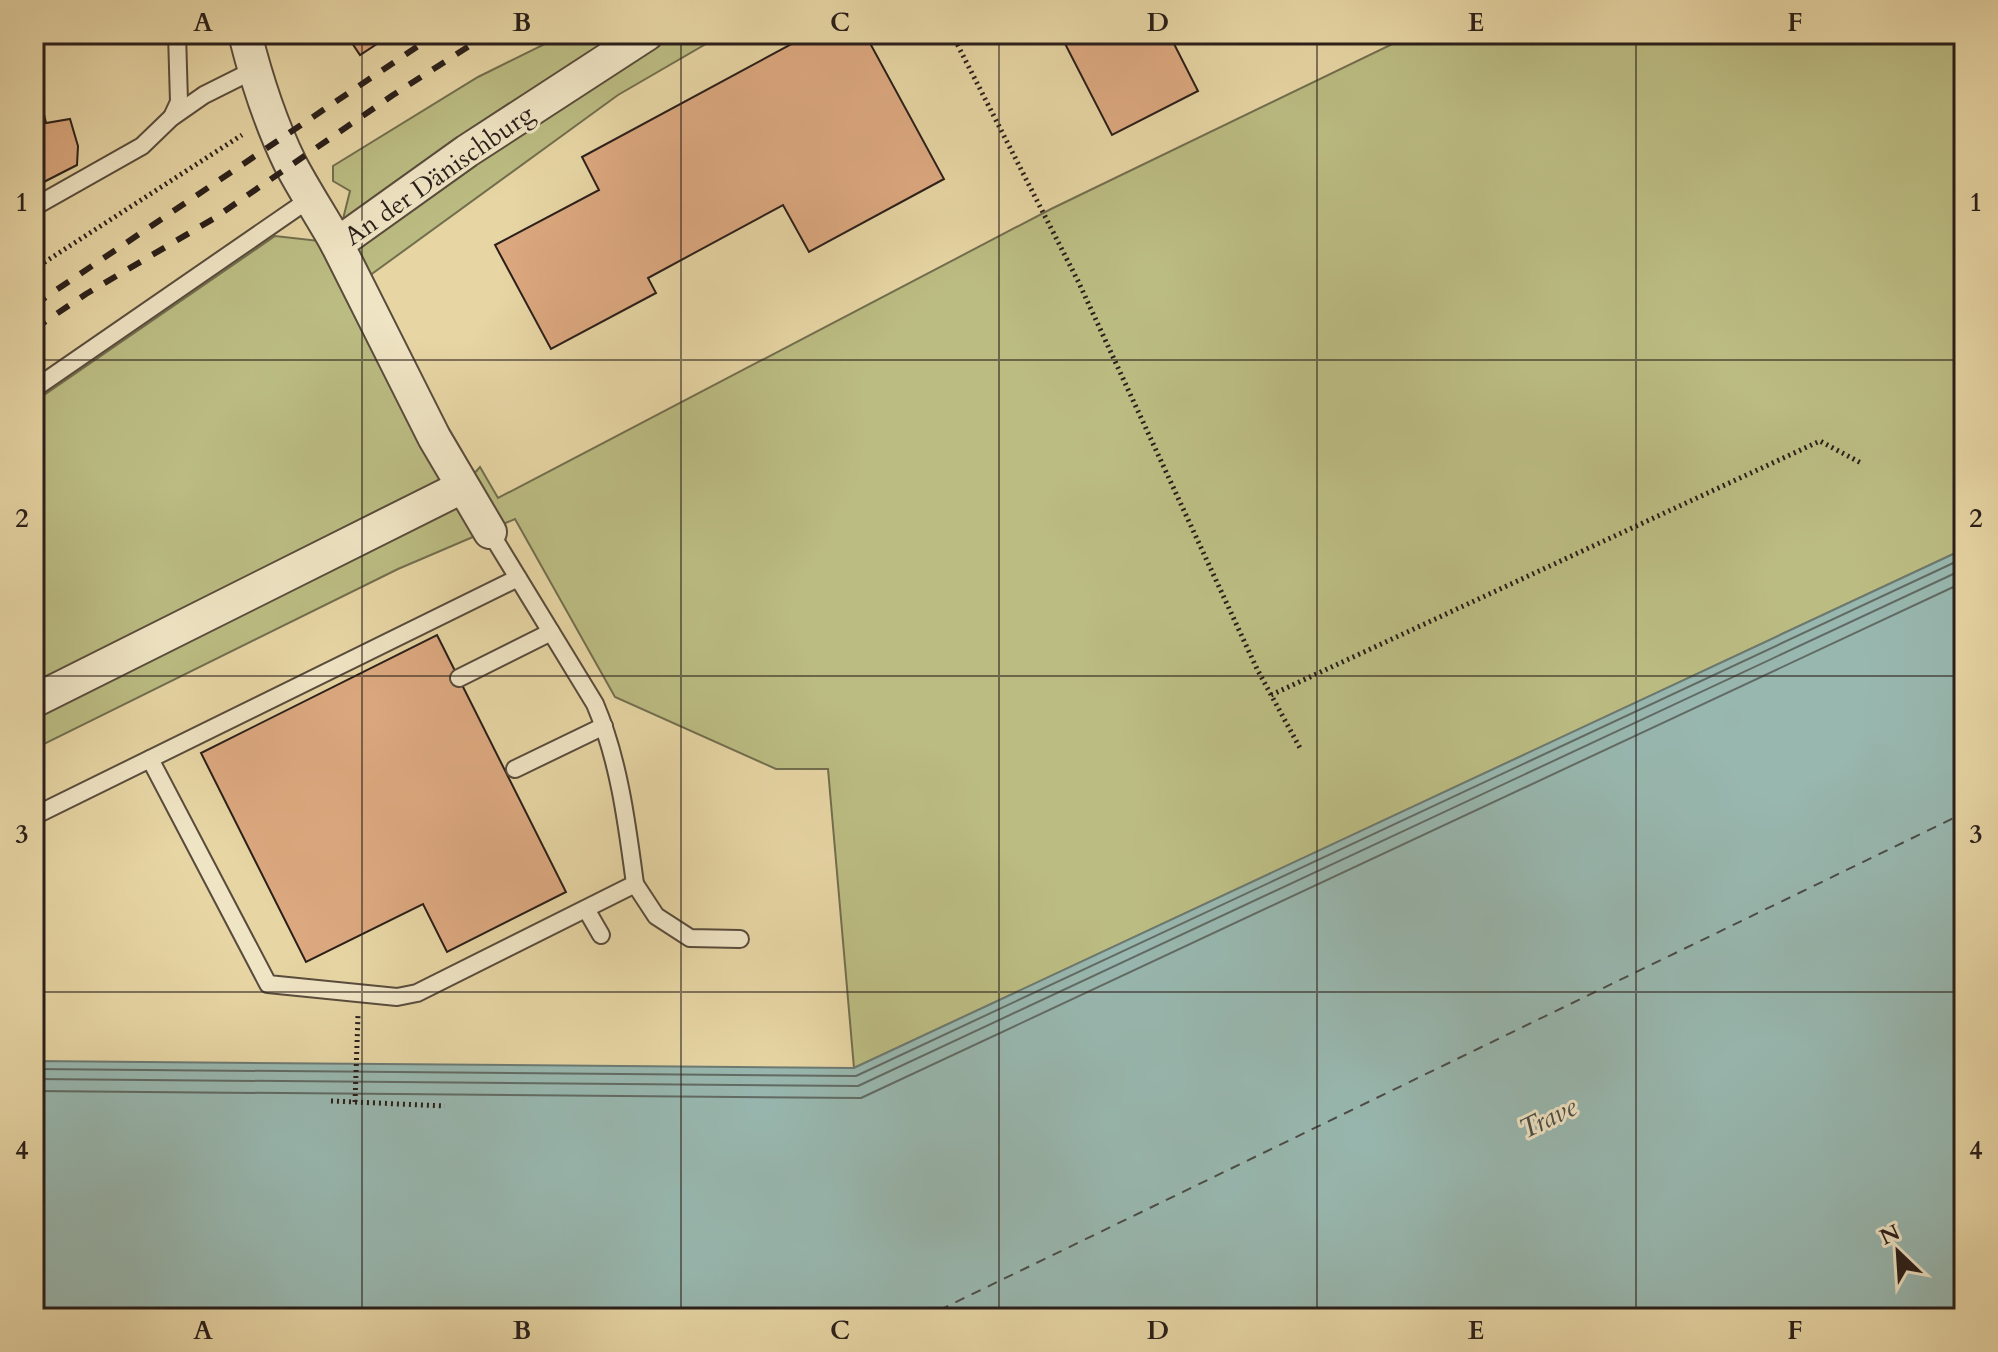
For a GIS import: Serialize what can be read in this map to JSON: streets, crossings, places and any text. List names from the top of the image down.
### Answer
{
  "streets": {
    "street": ["An der Dänischburg"]
  },
  "water": ["Trave"],
  "north": "top left",
  "grid": {
    "columns": [
      "A",
      "B",
      "C",
      "D",
      "E",
      "F"
    ],
    "rows": [
      "1",
      "2",
      "3",
      "4"
    ]
  }
}
